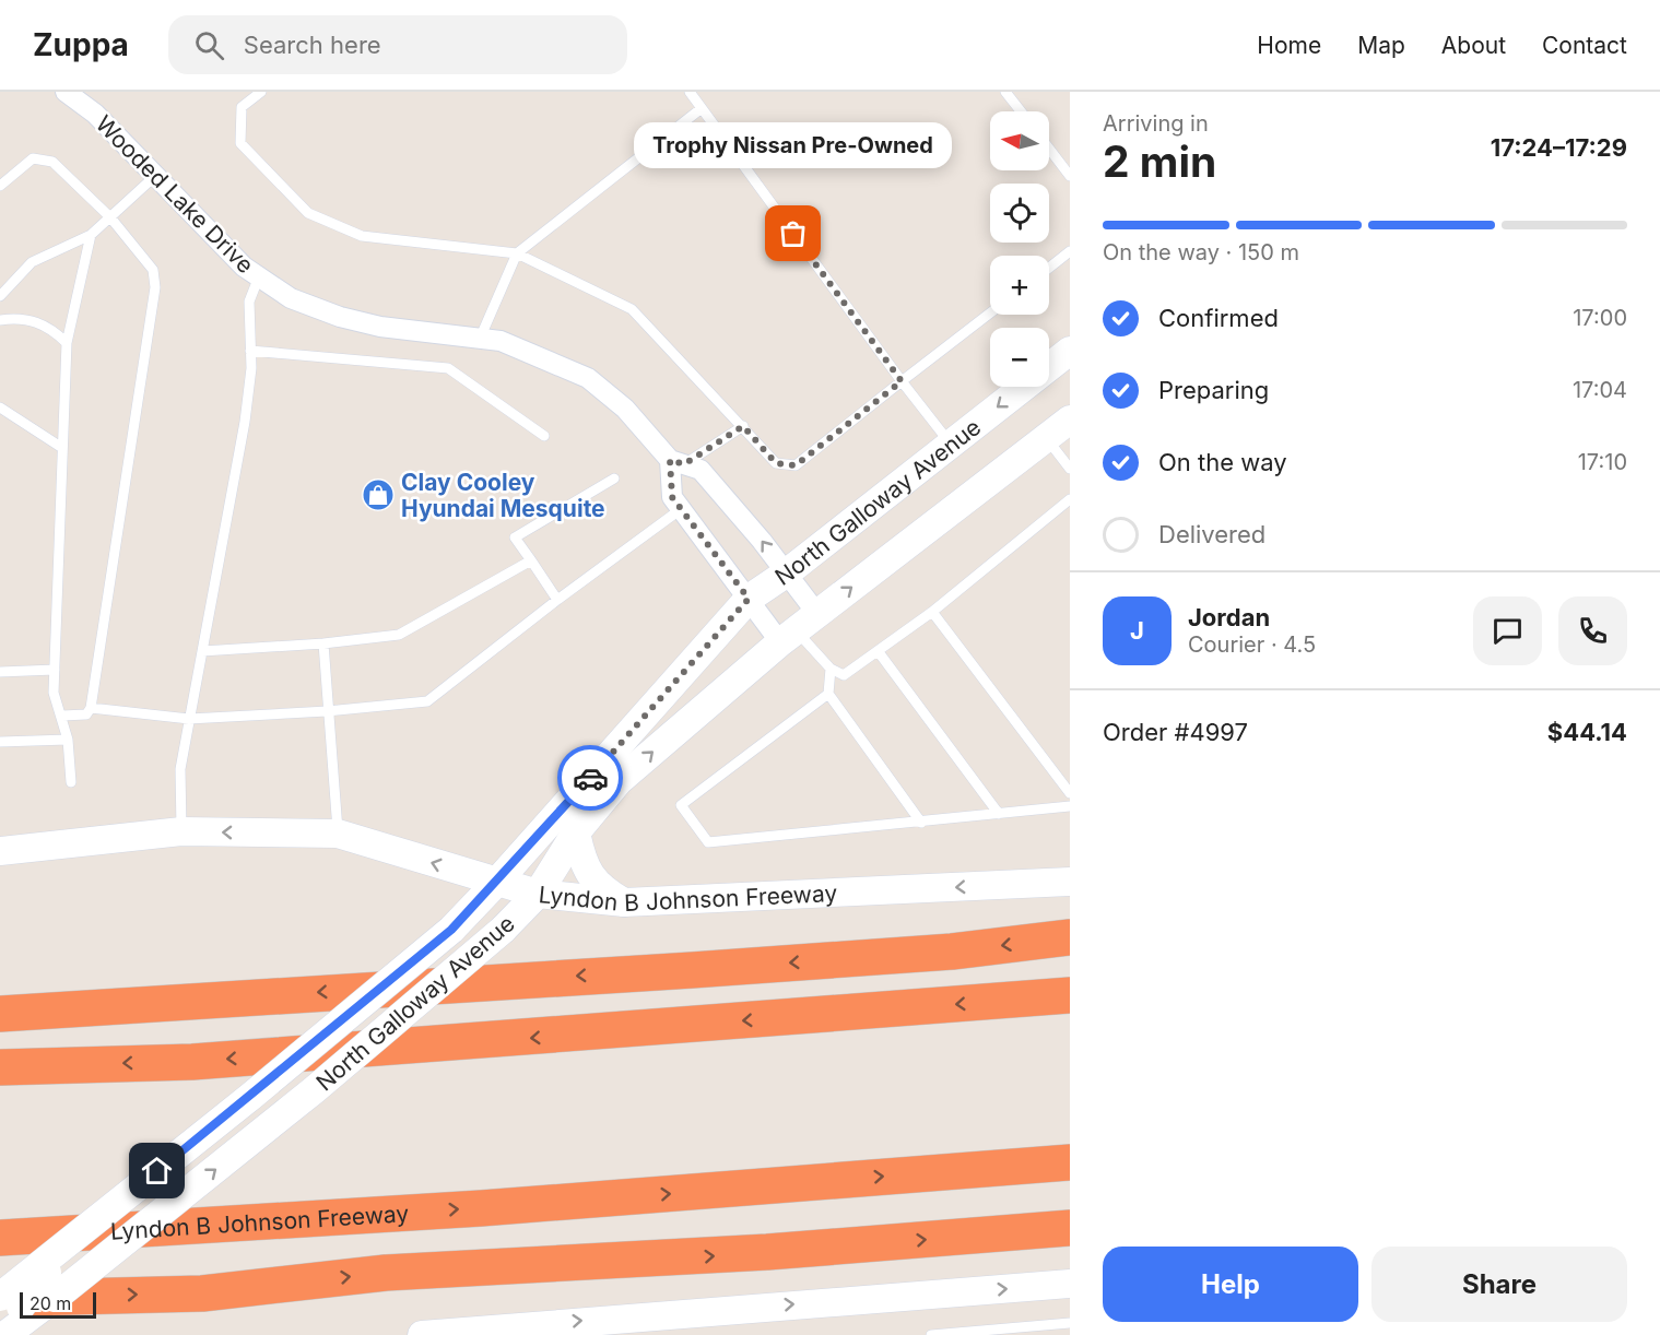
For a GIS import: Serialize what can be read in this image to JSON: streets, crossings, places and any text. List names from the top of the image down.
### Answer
{
  "streets": {
    "highway": ["Lyndon B Johnson Freeway"],
    "main road": ["North Galloway Avenue"],
    "street": ["Wooded Lake Drive"]
  },
  "crossings": [
    ["Wooded Lake Drive", "North Galloway Avenue"],
    ["North Galloway Avenue", "Lyndon B Johnson Freeway"]
  ],
  "places": {
    "other": ["Trophy Nissan Pre-Owned"],
    "shop": ["Clay Cooley Hyundai Mesquite"]
  },
  "scale_bar": "20 m",
  "north": "left",
  "page": {
    "header": "Zuppa",
    "search": "Search here",
    "nav": [
      "Home",
      "Map",
      "About",
      "Contact"
    ],
    "heading": ["2 min", "Arriving in", "17:24–17:29"],
    "panel": [
      "Jordan",
      "Courier · 4.5",
      "Order #4997",
      "$44.14"
    ],
    "map_buttons": ["+", "−"],
    "bubble": "Trophy Nissan Pre-Owned",
    "bar": "On the way · 150 m",
    "list": [
      ["Confirmed", "17:00"],
      ["Preparing", "17:04"],
      ["On the way", "17:10"],
      "Delivered"
    ],
    "round": "J",
    "buttons": ["Help", "Share"],
    "scale": "20 m"
  }
}
